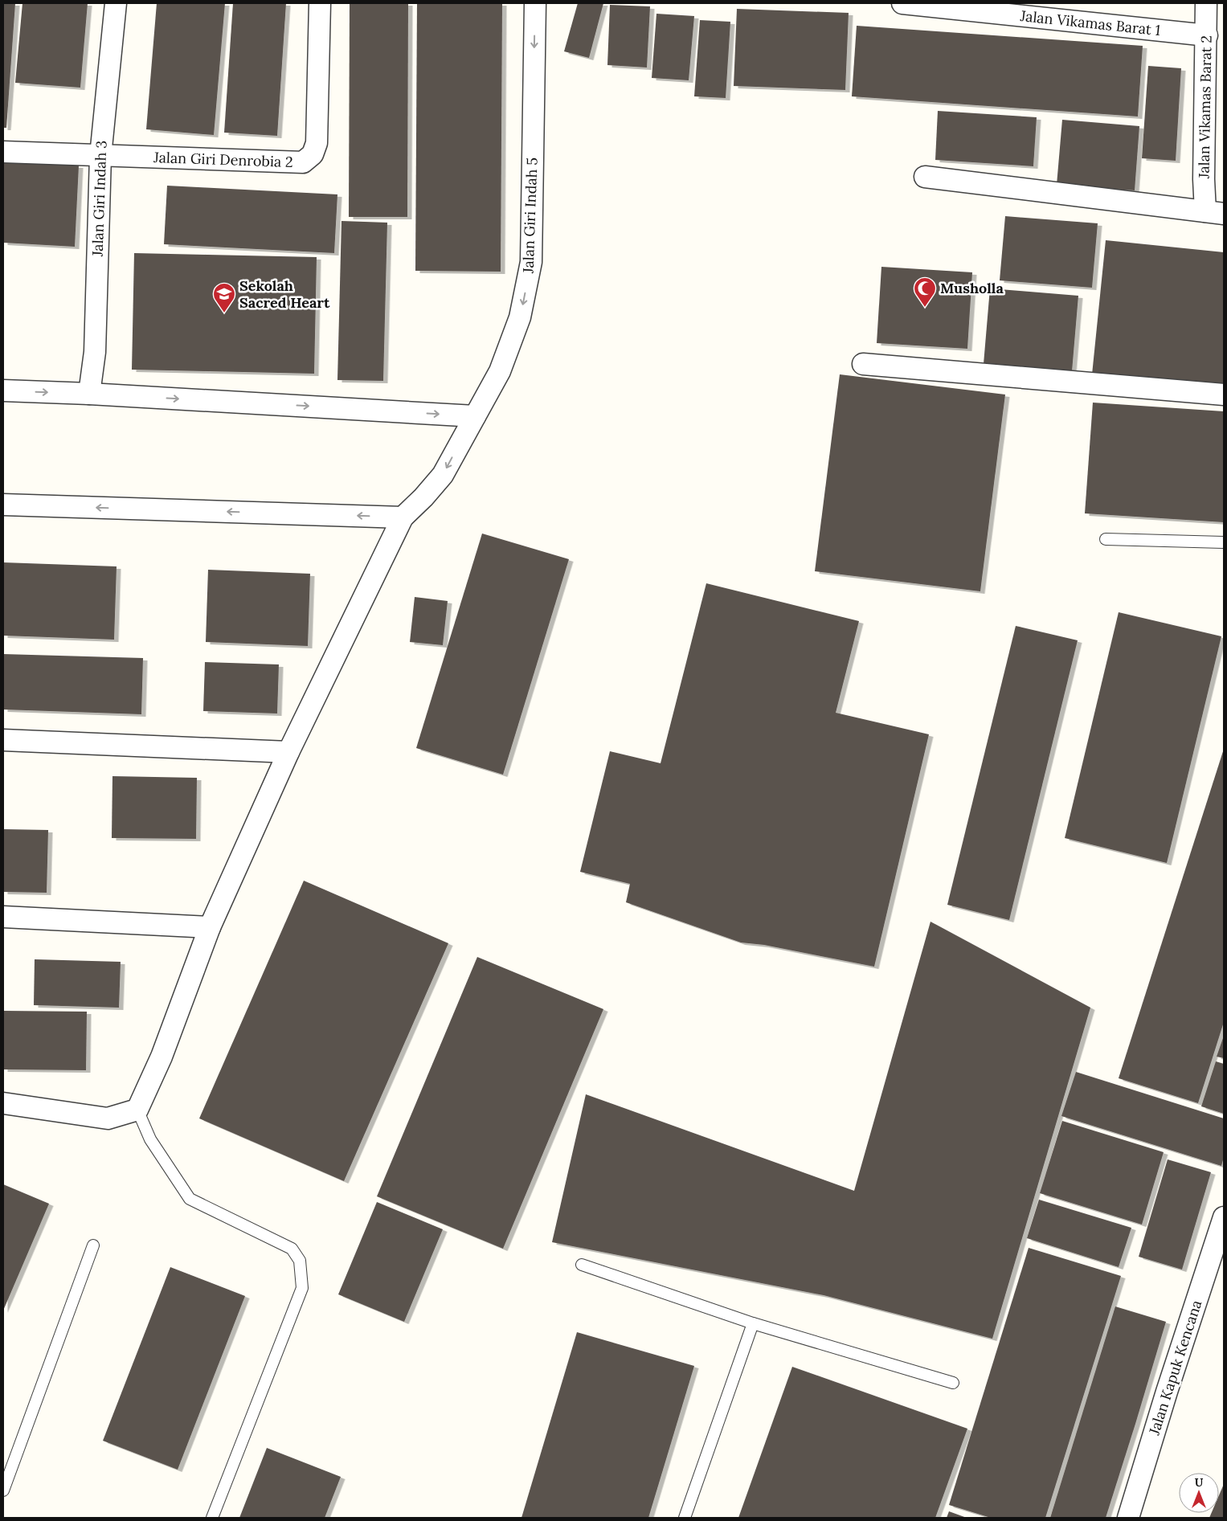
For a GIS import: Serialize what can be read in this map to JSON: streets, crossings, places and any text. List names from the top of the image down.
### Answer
{
  "streets": {
    "street": [
      "Jalan Vikamas Barat 1",
      "Jalan Vikamas Barat 2",
      "Jalan Giri Denrobia 2",
      "Jalan Giri Indah 3",
      "Jalan Giri Indah 5",
      "Jalan Kapuk Kencana"
    ]
  },
  "crossings": [
    ["Jalan Vikamas Barat 1", "Jalan Vikamas Barat 2"],
    ["Jalan Giri Denrobia 2", "Jalan Giri Indah 3"]
  ],
  "one_way": ["Jalan Giri Indah 5"],
  "places": {
    "mosque": ["Musholla"],
    "school or university": ["Sekolah Sacred Heart"]
  },
  "north": "top"
}
